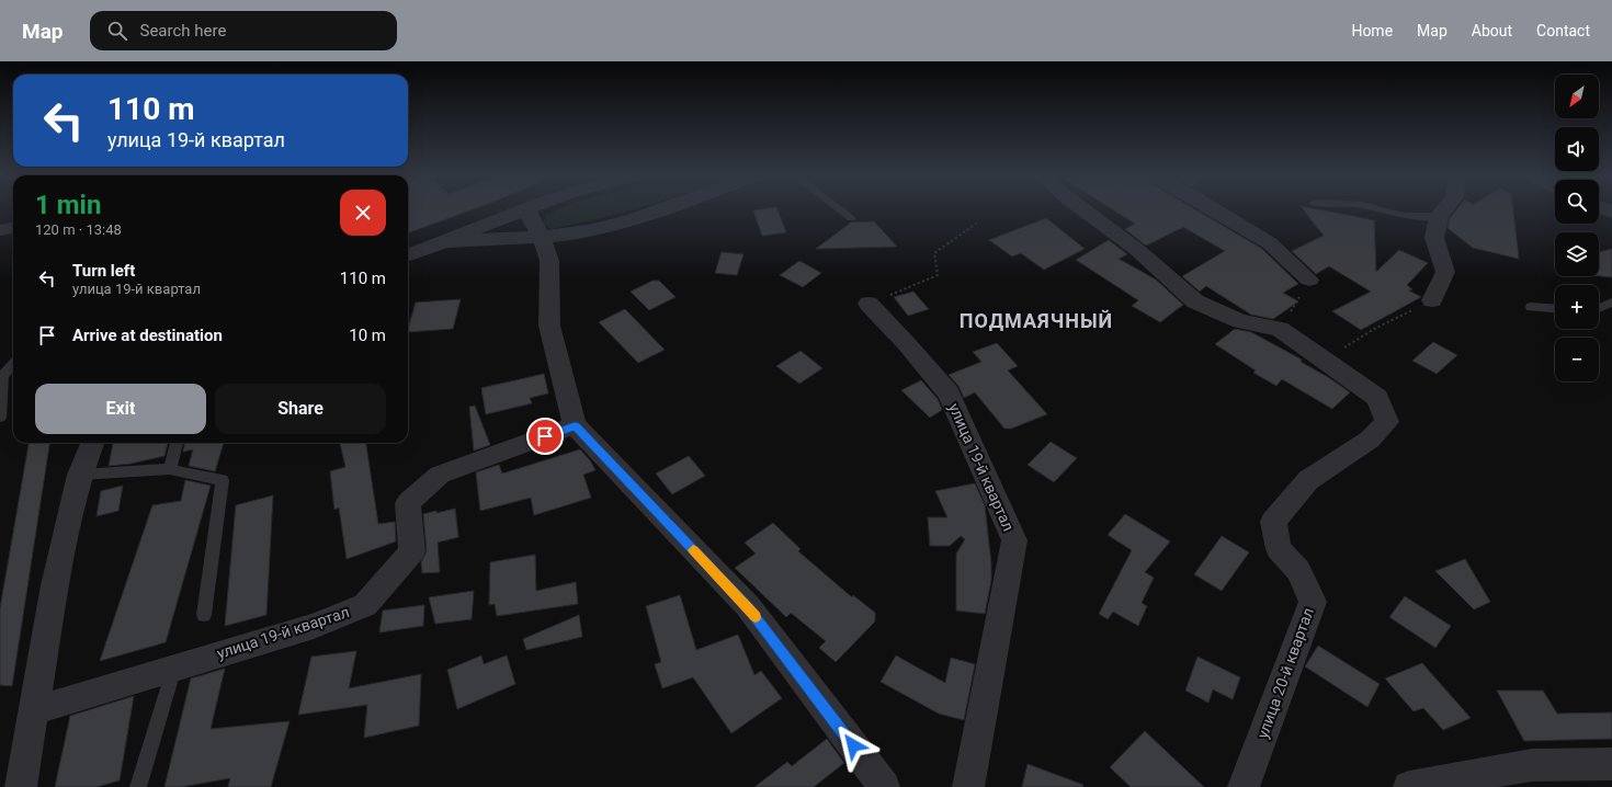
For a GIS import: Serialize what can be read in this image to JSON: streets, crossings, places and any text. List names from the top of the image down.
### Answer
{
  "streets": {
    "street": ["улица 19-й квартал", "улица 20-й квартал"]
  },
  "districts": ["ПОДМАЯЧНЫЙ"],
  "north": "bottom left",
  "page": {
    "header": "Map",
    "search": "Search here",
    "nav": [
      "Home",
      "Map",
      "About",
      "Contact"
    ],
    "map_buttons": ["+", "−"],
    "turn": ["110 m", "улица 19-й квартал"],
    "heading": ["1 min", "120 m · 13:48"],
    "list": [
      {
        "name": "Turn left",
        "note": "улица 19-й квартал",
        "value": "110 m"
      },
      {
        "name": "Arrive at destination",
        "value": "10 m"
      }
    ],
    "buttons": ["Exit", "Share"]
  }
}
